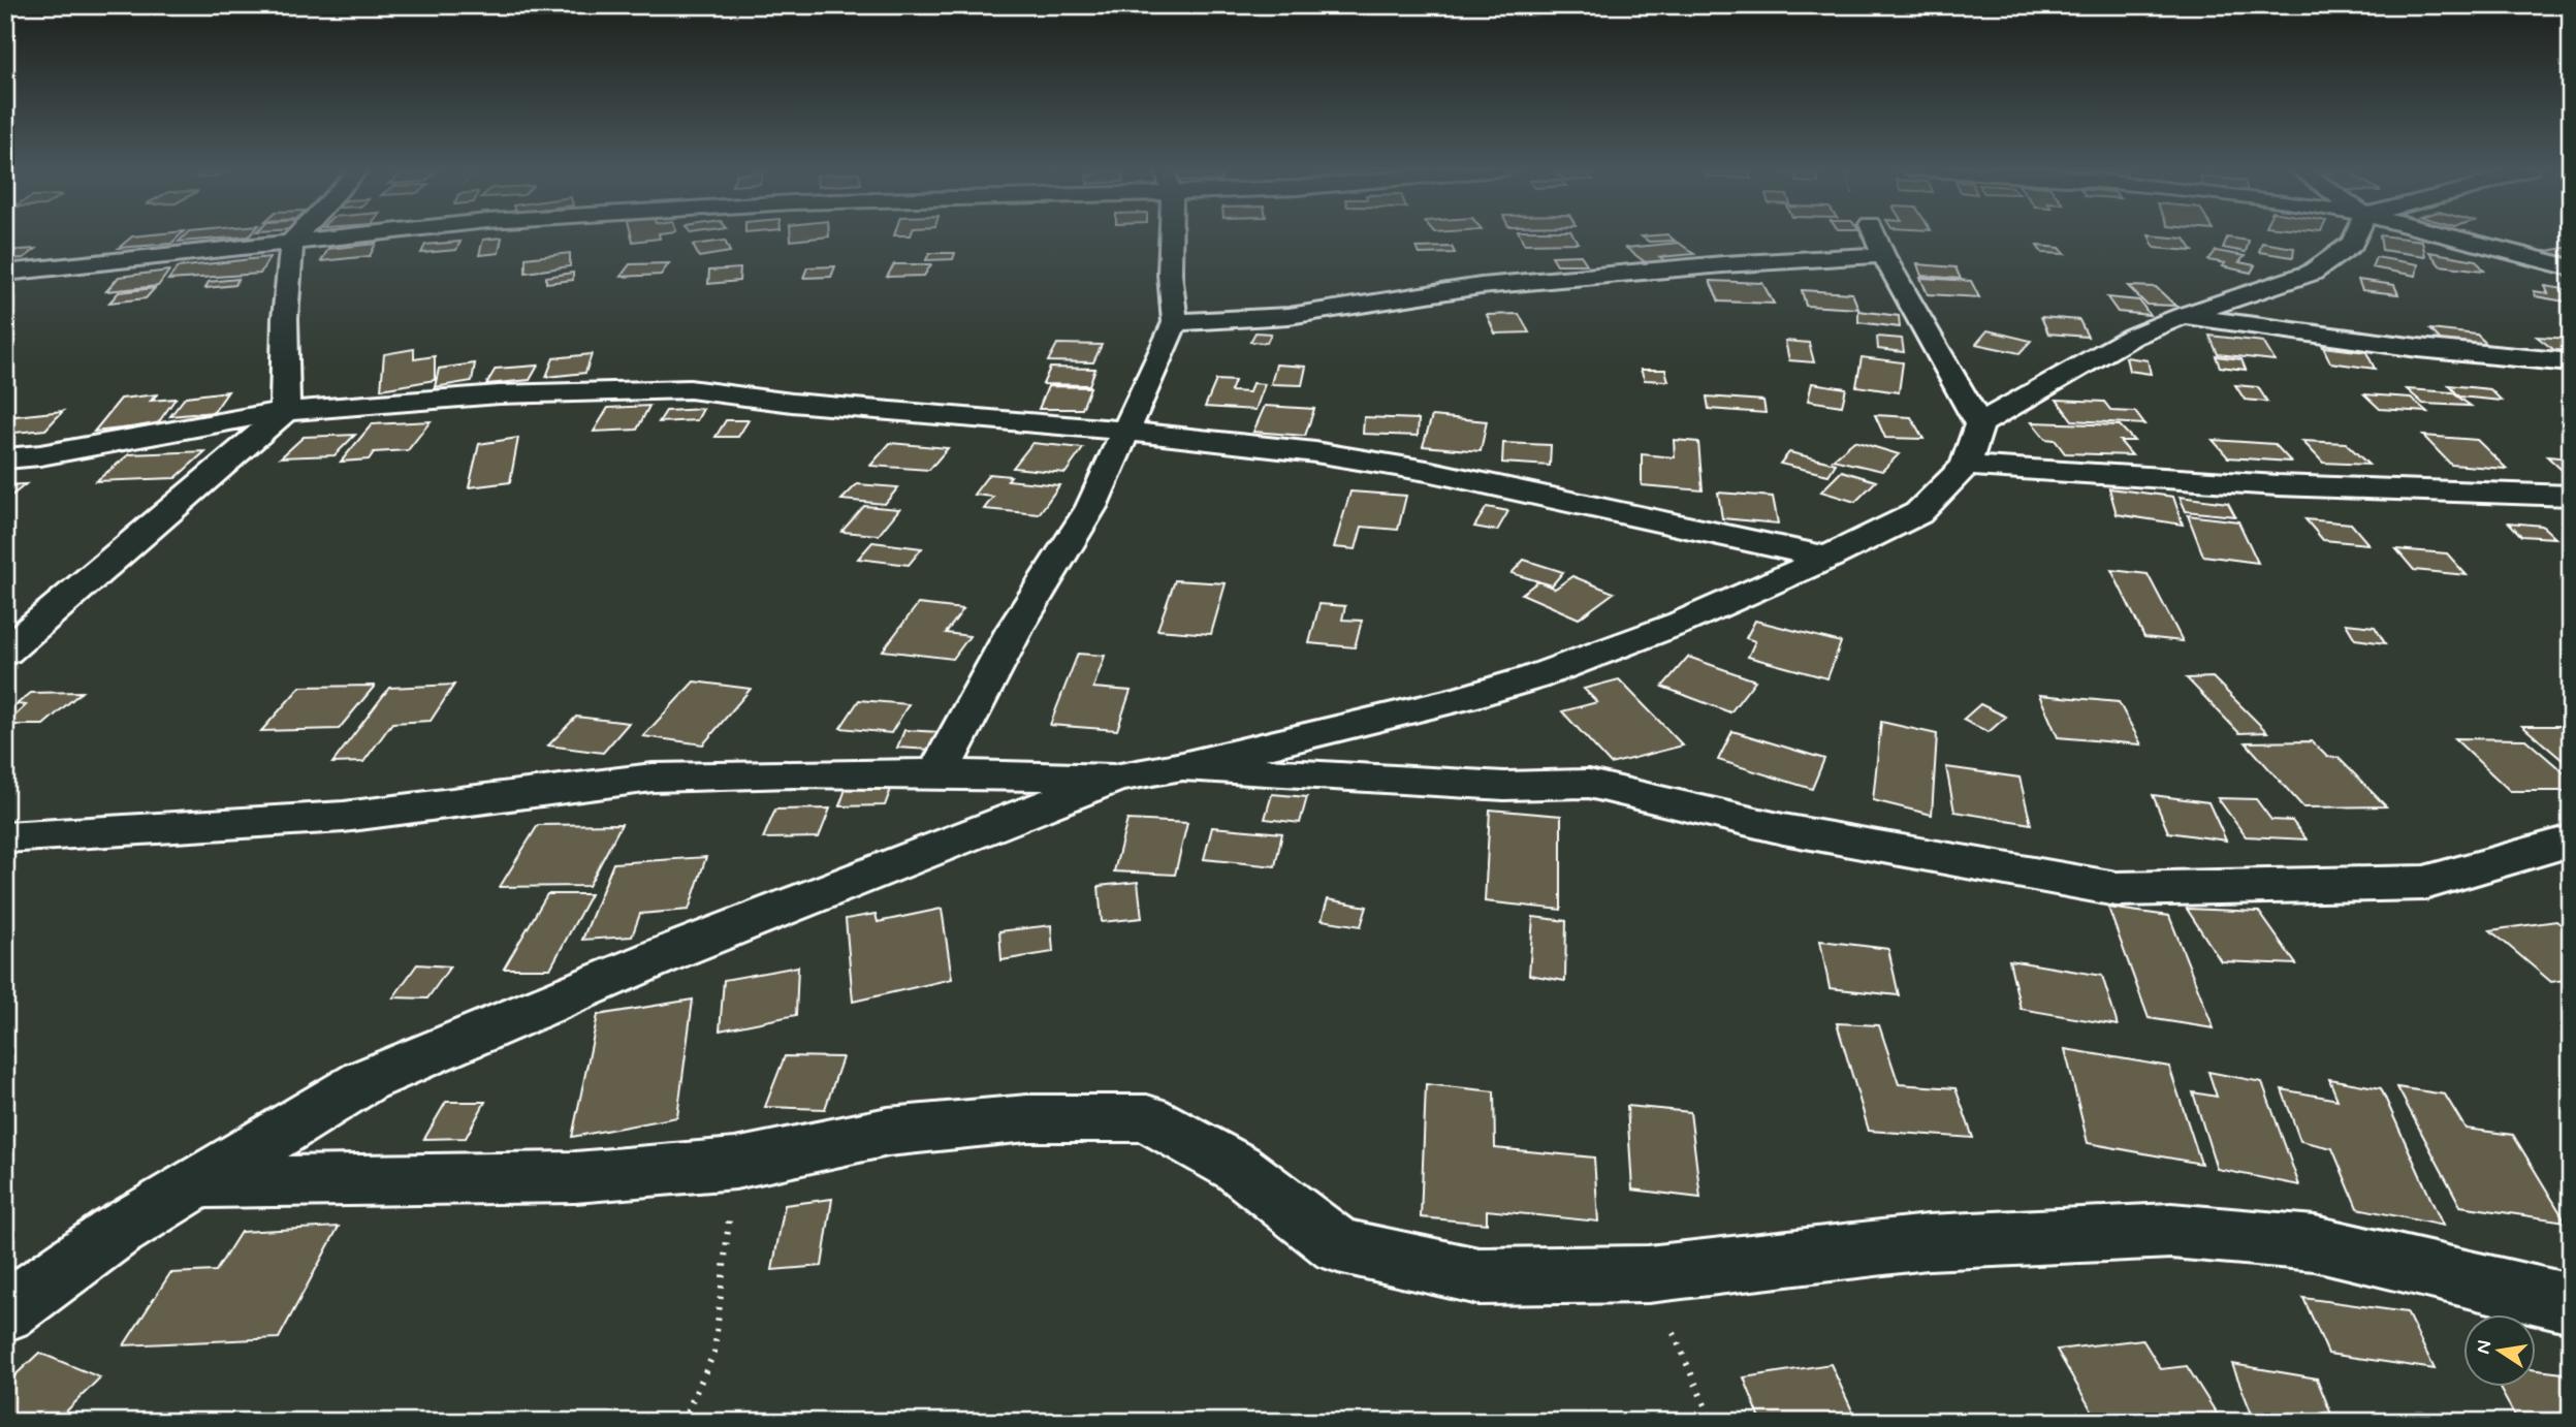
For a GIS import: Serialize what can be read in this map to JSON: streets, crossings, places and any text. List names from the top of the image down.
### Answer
{
  "north": "left"
}
